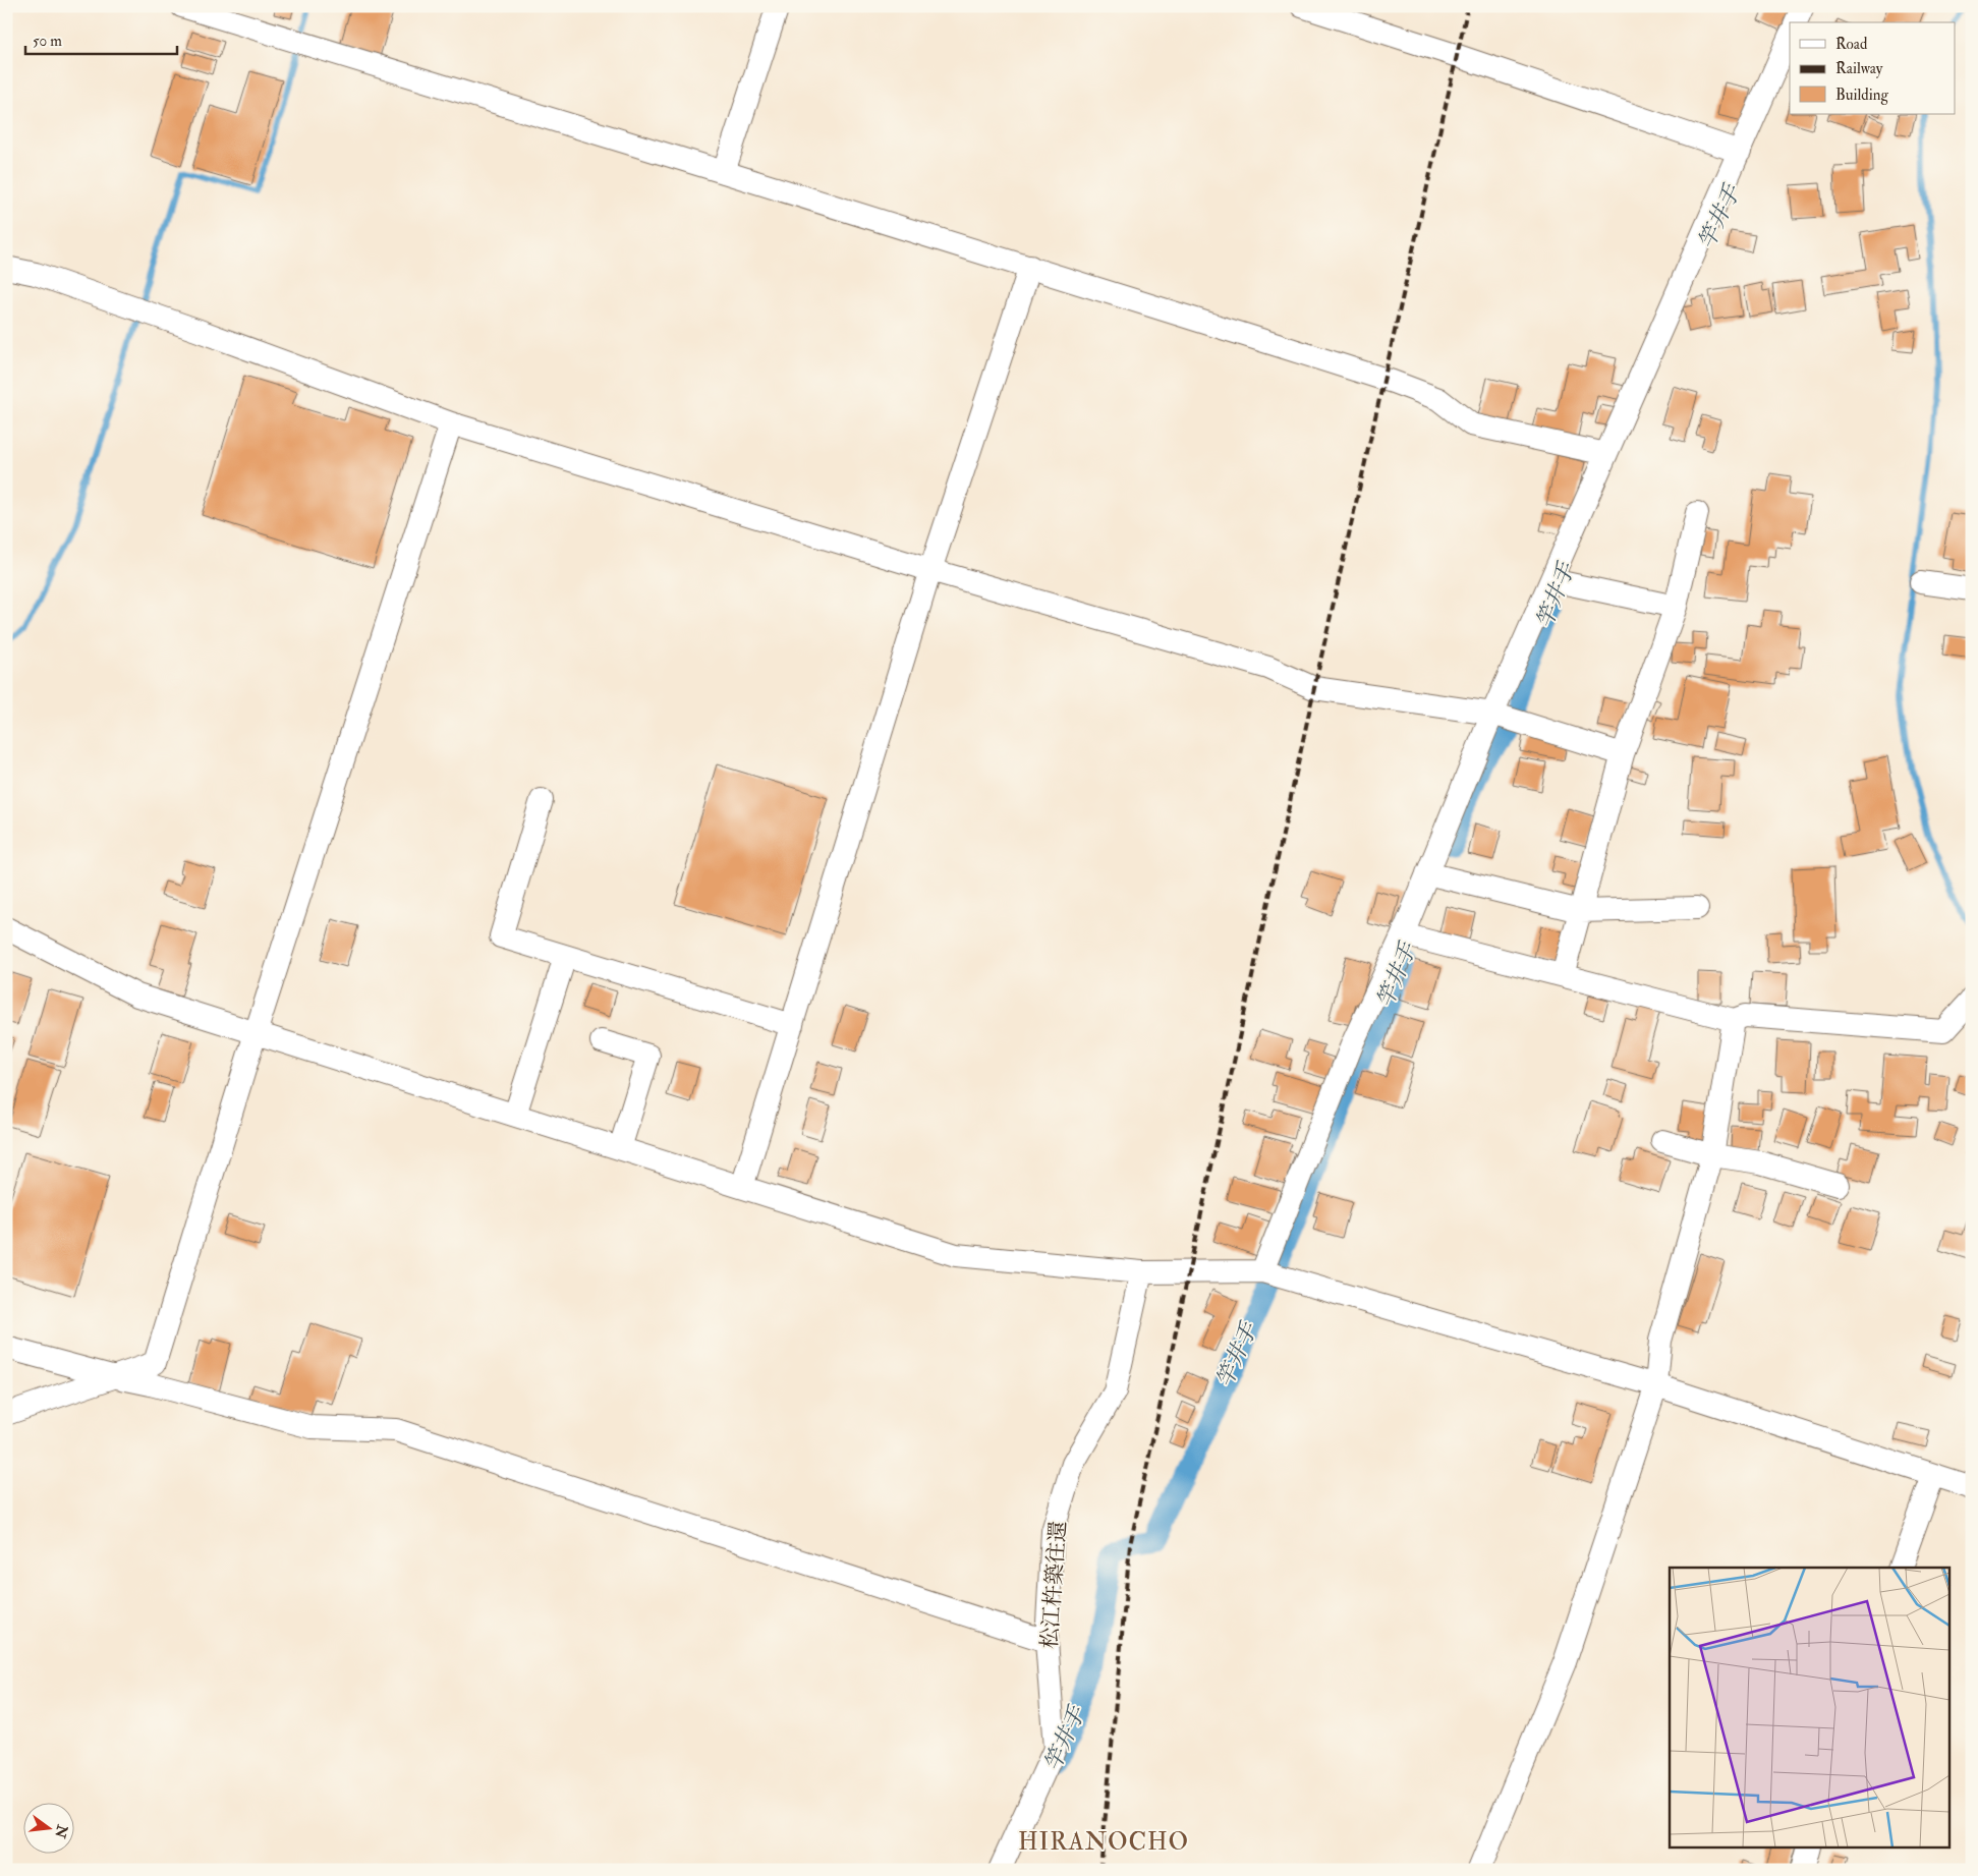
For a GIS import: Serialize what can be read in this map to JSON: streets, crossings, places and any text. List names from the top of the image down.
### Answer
{
  "streets": {
    "street": ["松江杵築往還"]
  },
  "districts": ["HIRANOCHO"],
  "water": ["竿井手"],
  "legend": ["Road", "Railway", "Building"],
  "scale_bar": "50 m",
  "north": "right"
}
